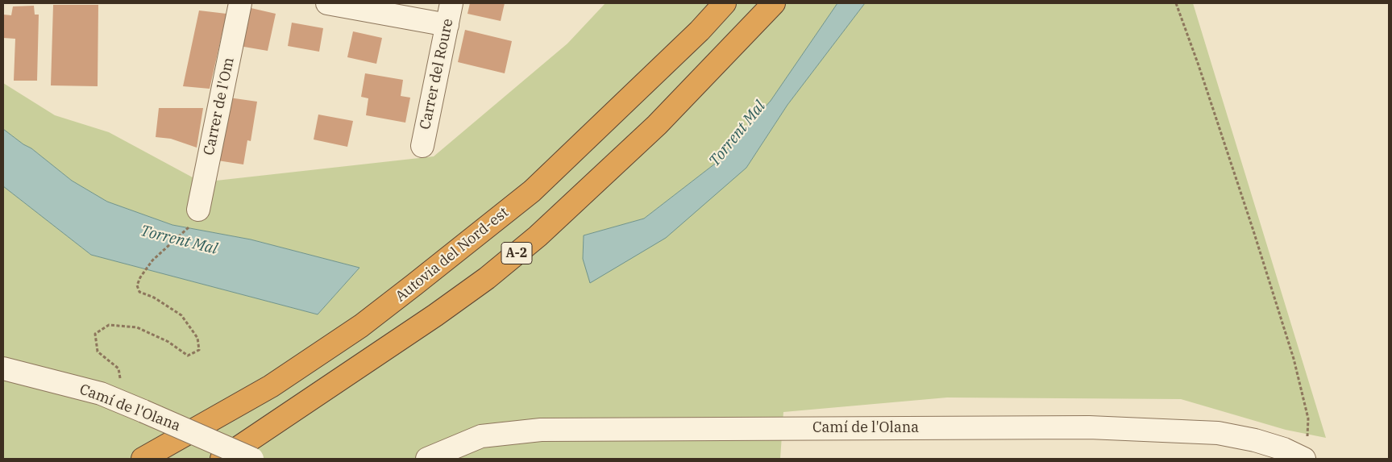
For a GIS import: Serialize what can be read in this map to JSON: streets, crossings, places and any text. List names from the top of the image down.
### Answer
{
  "streets": {
    "highway": ["A-2", "Autovia del Nord-est"],
    "street": ["Carrer del Roure", "Carrer de l'Om", "Camí de l'Olana"]
  },
  "water": ["Torrent Mal"]
}
